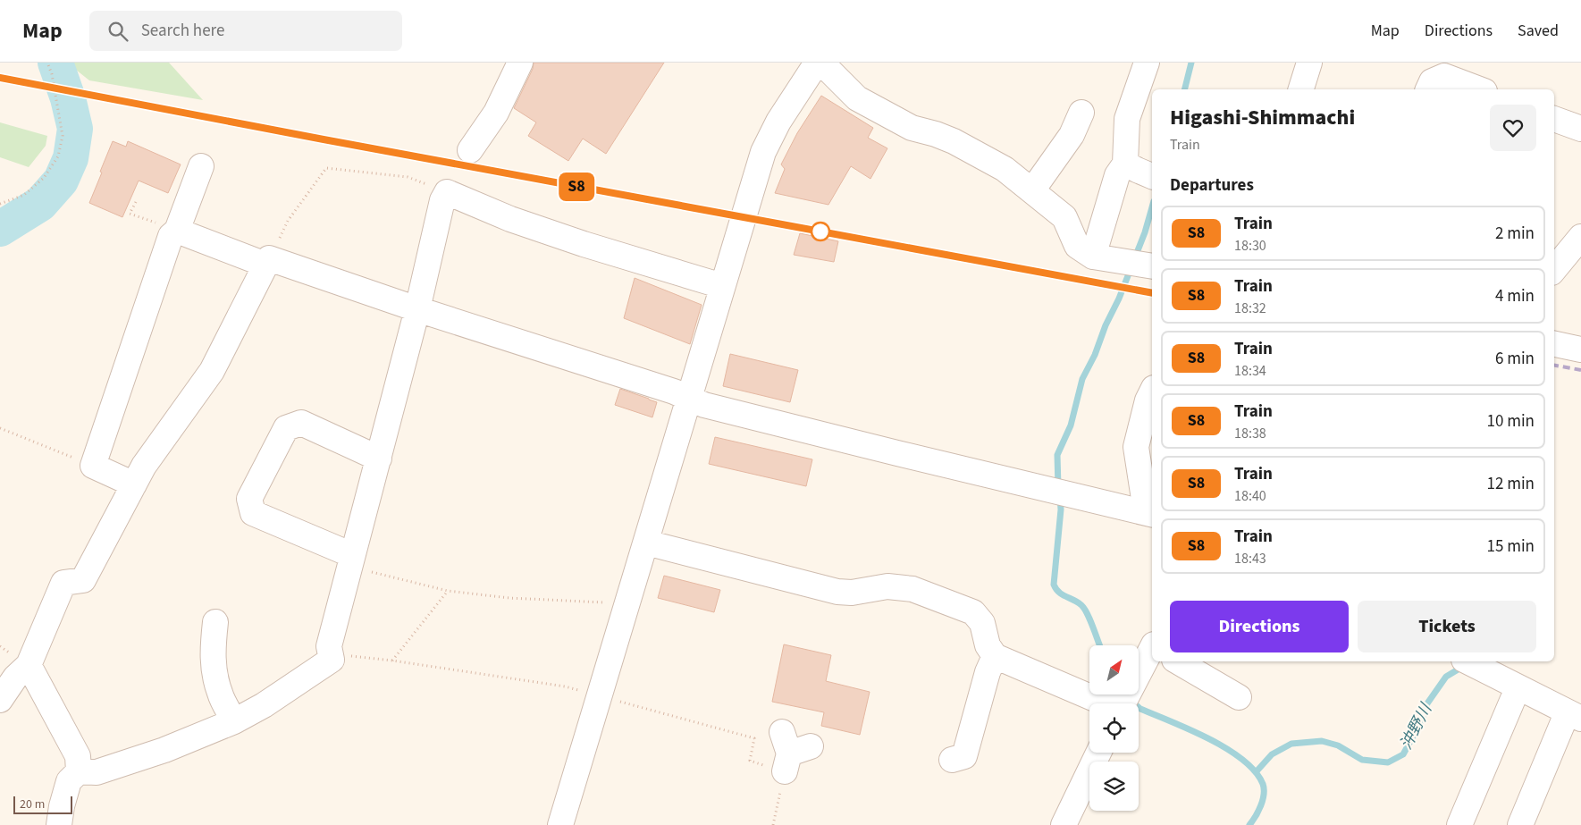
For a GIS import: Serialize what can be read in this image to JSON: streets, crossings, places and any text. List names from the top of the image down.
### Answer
{
  "water": ["沖野川"],
  "scale_bar": "20 m",
  "north": "top right",
  "page": {
    "header": "Map",
    "search": "Search here",
    "nav": ["Map", "Directions", "Saved"],
    "on_map": "S8",
    "heading": [
      ["Higashi-Shimmachi", "Train"],
      "Departures"
    ],
    "list": [
      {
        "mark": "S8",
        "name": "Train",
        "note": "18:30",
        "value": "2 min"
      },
      {
        "mark": "S8",
        "name": "Train",
        "note": "18:32",
        "value": "4 min"
      },
      {
        "mark": "S8",
        "name": "Train",
        "note": "18:34",
        "value": "6 min"
      },
      {
        "mark": "S8",
        "name": "Train",
        "note": "18:38",
        "value": "10 min"
      },
      {
        "mark": "S8",
        "name": "Train",
        "note": "18:40",
        "value": "12 min"
      },
      {
        "mark": "S8",
        "name": "Train",
        "note": "18:43",
        "value": "15 min"
      }
    ],
    "buttons": ["Directions", "Tickets"],
    "scale": "20 m"
  }
}
